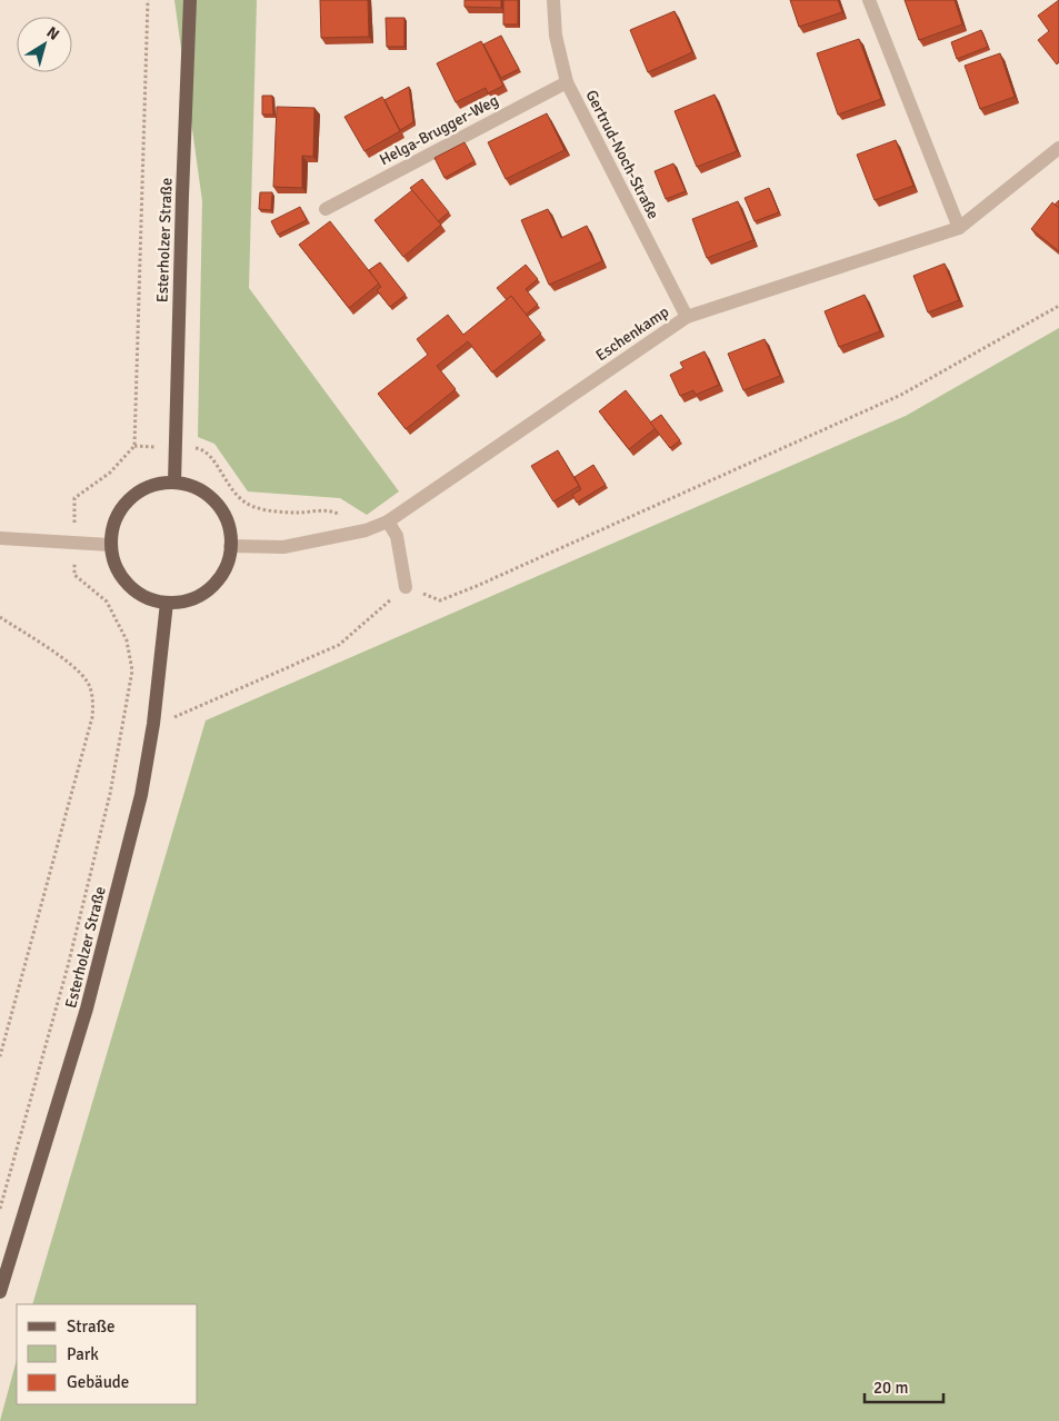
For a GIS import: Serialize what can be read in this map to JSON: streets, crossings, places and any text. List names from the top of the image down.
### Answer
{
  "streets": {
    "main road": ["Esterholzer Straße"],
    "street": ["Helga-Brugger-Weg", "Gertrud-Noch-Straße", "Eschenkamp"]
  },
  "crossings": [
    ["Helga-Brugger-Weg", "Gertrud-Noch-Straße"],
    ["Gertrud-Noch-Straße", "Eschenkamp"],
    ["Esterholzer Straße", "Eschenkamp"]
  ],
  "legend": ["Straße", "Park", "Gebäude"],
  "scale_bar": "20 m",
  "north": "top right"
}
